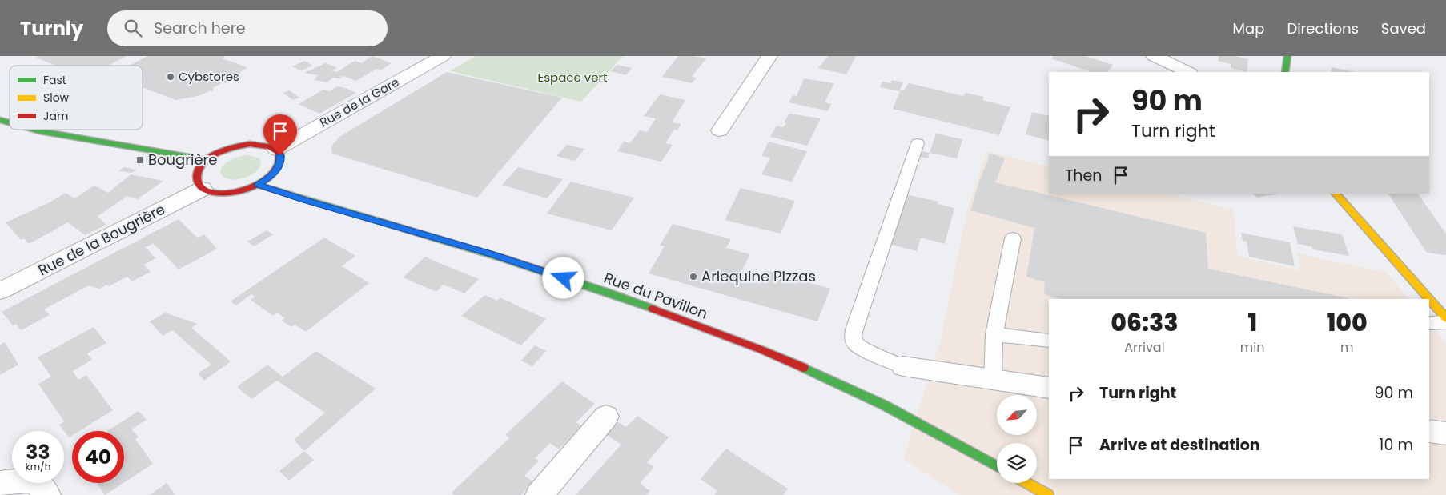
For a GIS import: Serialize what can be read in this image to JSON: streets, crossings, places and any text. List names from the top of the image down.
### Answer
{
  "streets": {
    "street": ["Rue de la Gare", "Rue de la Bougrière", "Rue du Pavillon"]
  },
  "parks": ["Espace vert"],
  "places": {
    "other": ["Cybstores", "Arlequine Pizzas"],
    "transit": ["Bougrière"]
  },
  "legend": ["Fast", "Slow", "Jam"],
  "north": "bottom left",
  "page": {
    "header": "Turnly",
    "search": "Search here",
    "nav": ["Map", "Directions", "Saved"],
    "turn": ["90 m", "Turn right"],
    "then": "Then",
    "eta": [
      "06:33",
      "Arrival",
      "1",
      "min",
      "100",
      "m"
    ],
    "list": [
      {
        "name": "Turn right",
        "value": "90 m"
      },
      {
        "name": "Arrive at destination",
        "value": "10 m"
      }
    ],
    "speed": "33 km/h",
    "limit": "40"
  }
}
